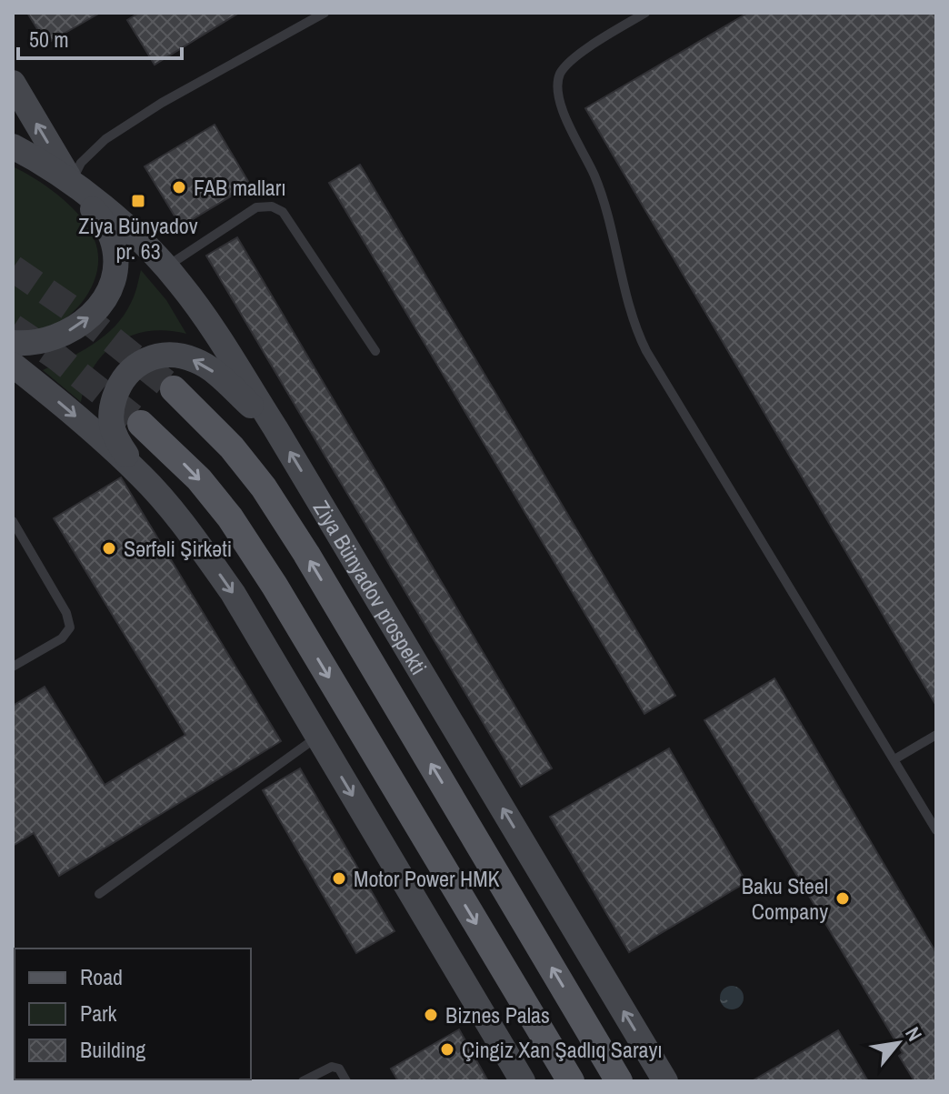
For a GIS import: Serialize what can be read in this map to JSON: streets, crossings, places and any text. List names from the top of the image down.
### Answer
{
  "streets": {
    "main road": ["Ziya Bünyadov prospekti"]
  },
  "places": {
    "other": [
      "FAB malları",
      "Sərfəli Şirkəti",
      "Motor Power HMK",
      "Baku Steel Company",
      "Biznes Palas",
      "Çingiz Xan Şadlıq Sarayı"
    ],
    "transit": ["Ziya Bünyadov pr. 63"]
  },
  "legend": ["Road", "Park", "Building"],
  "scale_bar": "50 m",
  "north": "top right"
}
